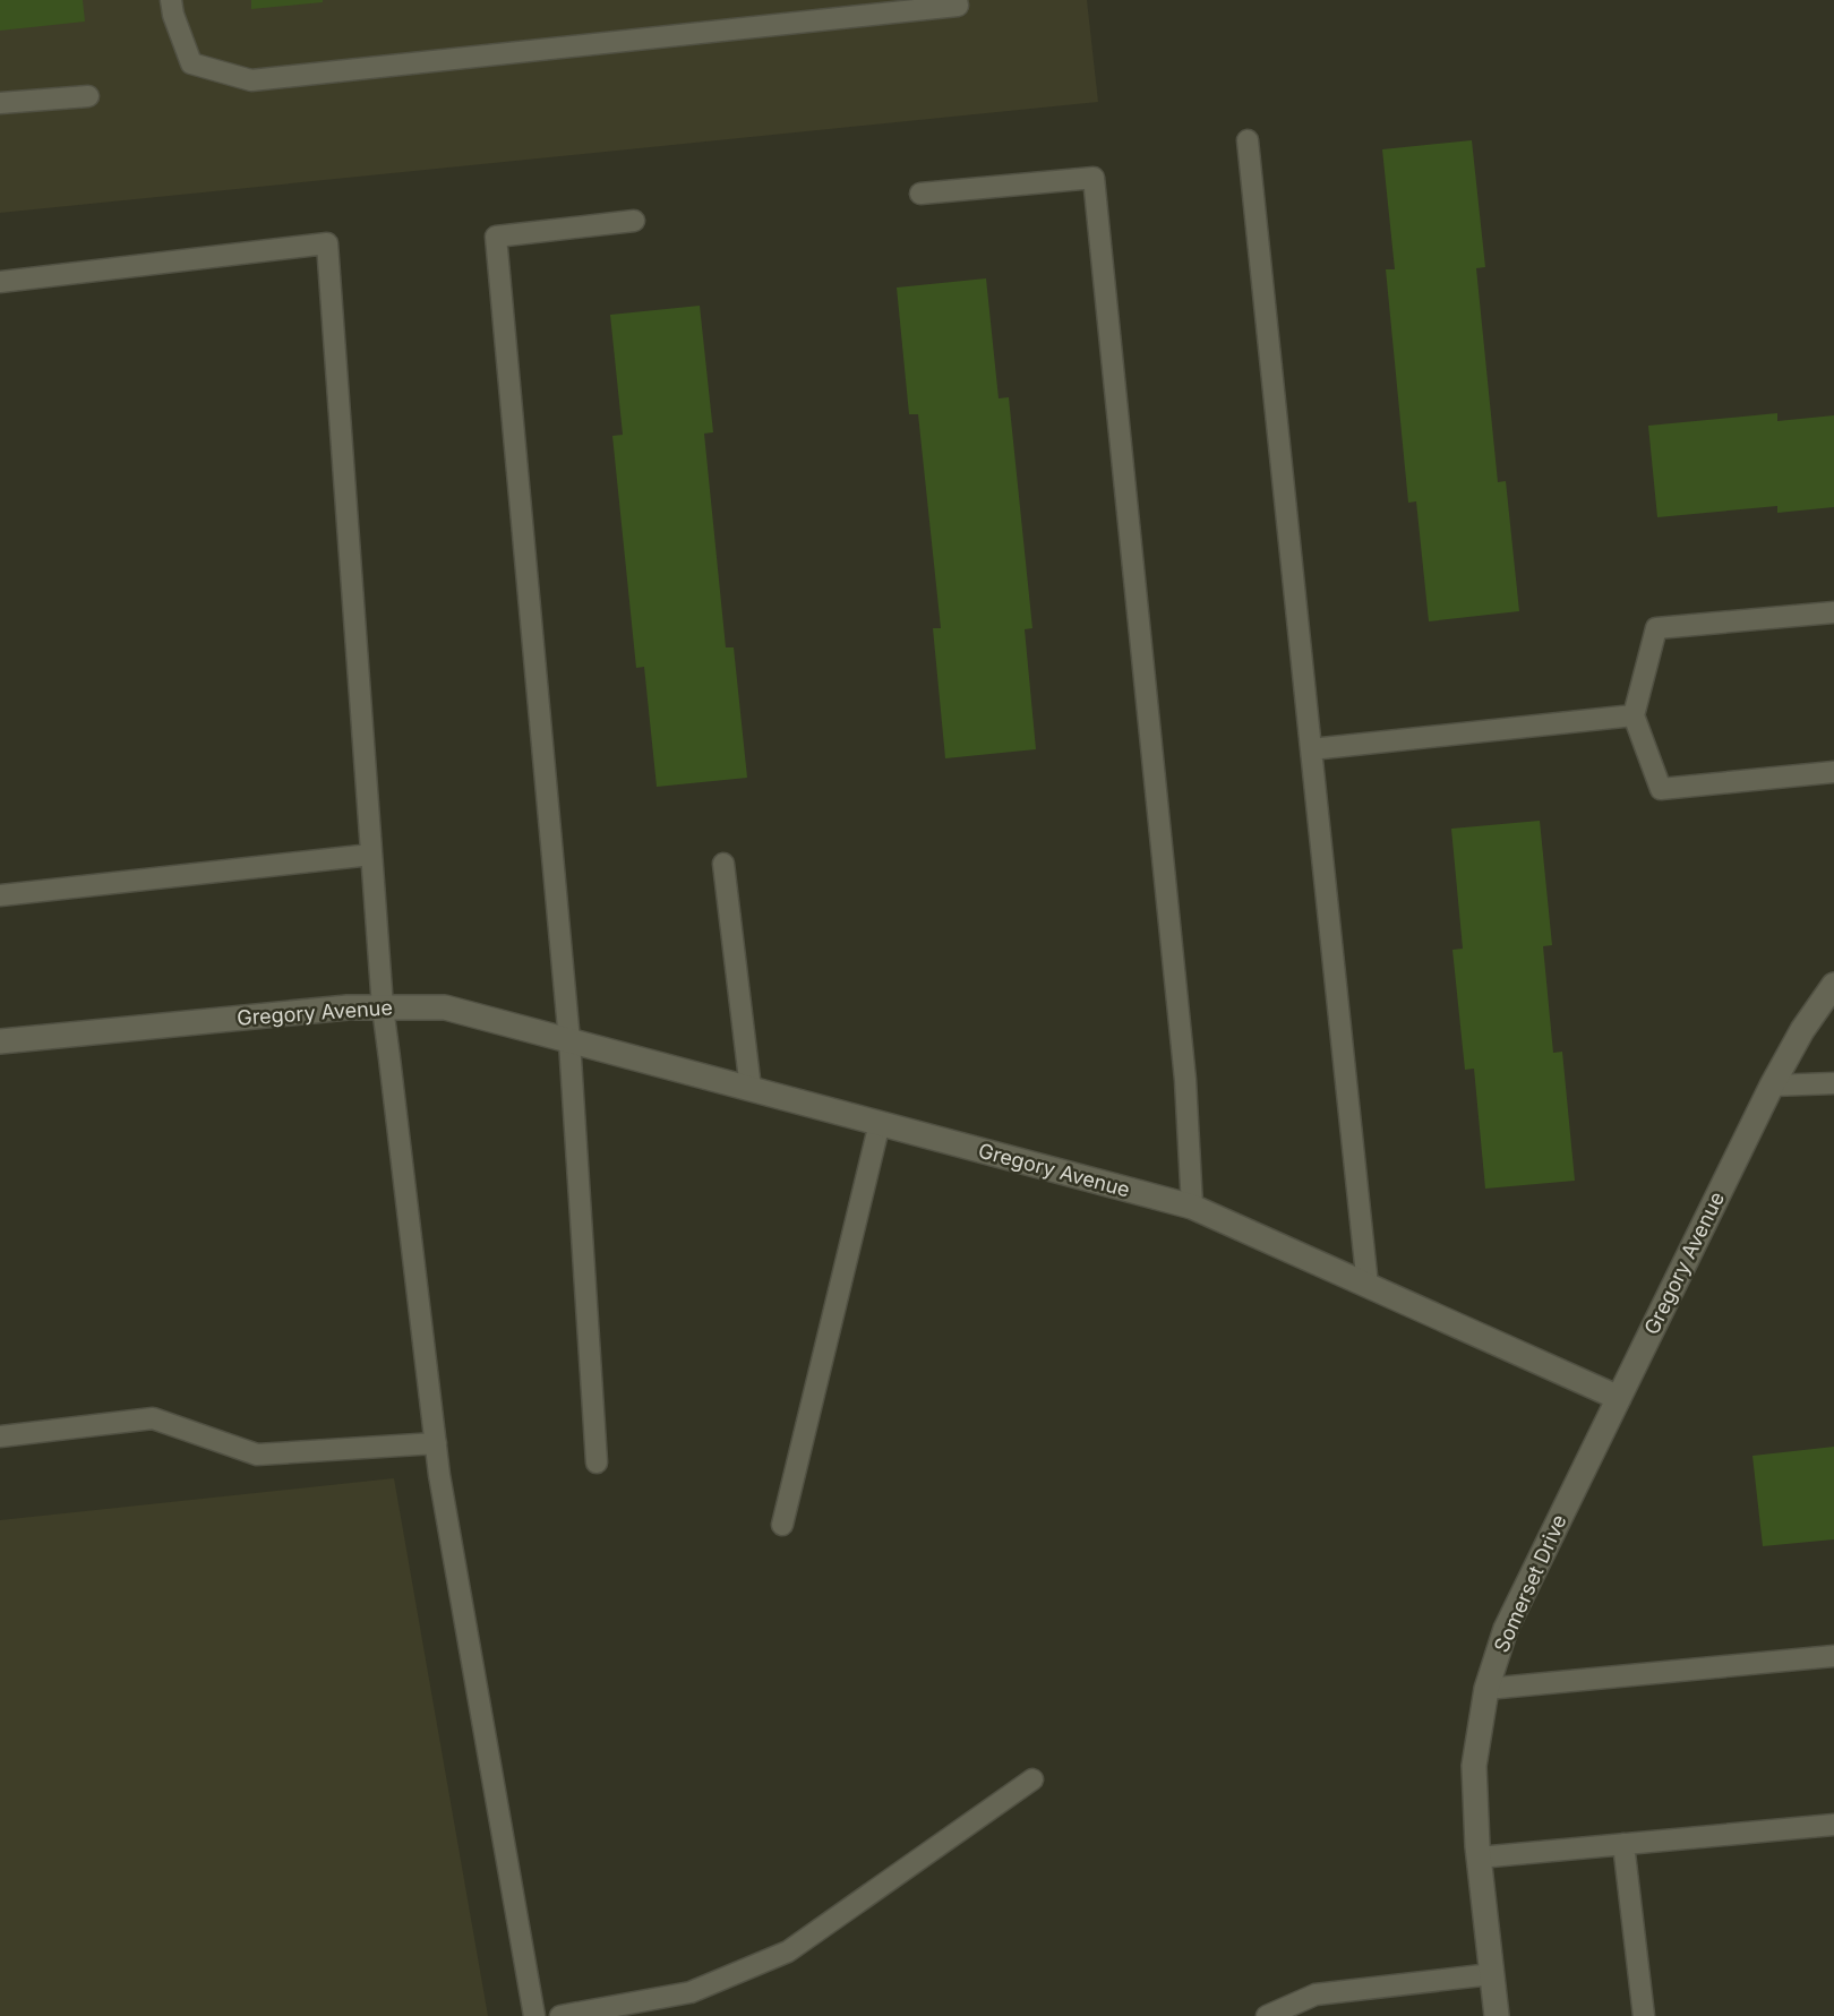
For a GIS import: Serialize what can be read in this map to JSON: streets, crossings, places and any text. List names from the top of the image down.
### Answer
{
  "streets": {
    "street": ["Gregory Avenue", "Somerset Drive"]
  },
  "crossings": [
    ["Gregory Avenue", "Somerset Drive"]
  ]
}
